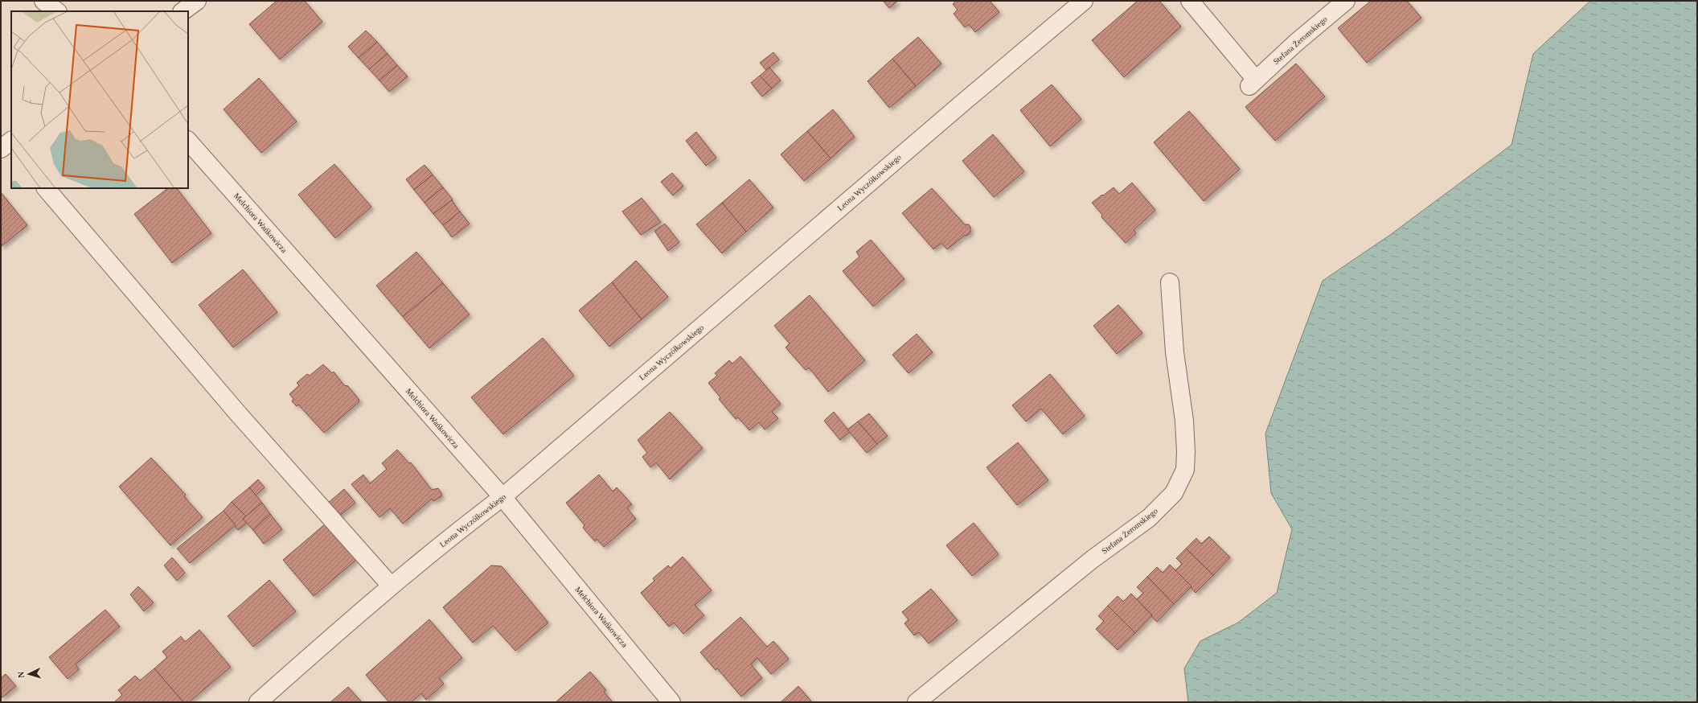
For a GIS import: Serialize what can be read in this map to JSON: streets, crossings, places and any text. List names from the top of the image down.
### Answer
{
  "streets": {
    "street": ["Stefana Żeromskiego", "Leona Wyczółkowskiego", "Melchiora Wańkowicza"]
  },
  "crossings": [
    ["Leona Wyczółkowskiego", "Melchiora Wańkowicza"]
  ],
  "north": "left"
}
